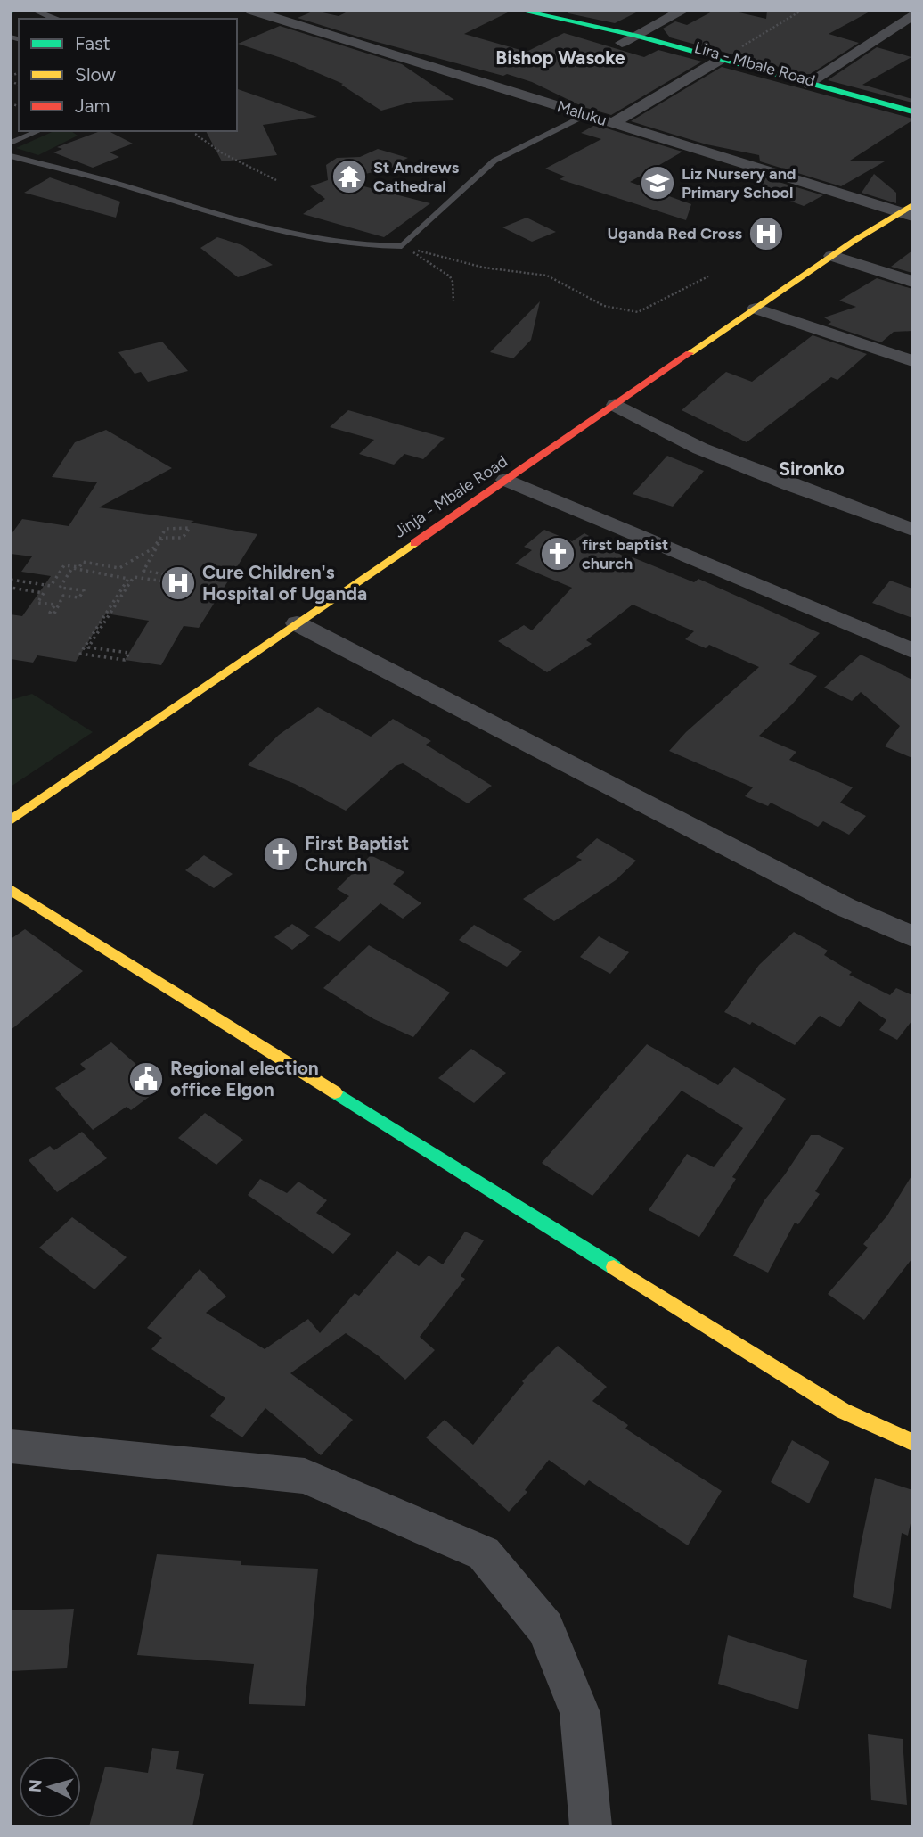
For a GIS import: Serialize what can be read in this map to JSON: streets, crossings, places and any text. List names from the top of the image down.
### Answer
{
  "streets": {
    "main road": ["Lira - Mbale Road", "Jinja - Mbale Road"],
    "street": ["Maluku"]
  },
  "crossings": [
    ["Maluku", "Jinja - Mbale Road"]
  ],
  "districts": ["Bishop Wasoke", "Sironko"],
  "places": {
    "temple": ["St Andrews Cathedral"],
    "school or university": ["Liz Nursery and Primary School"],
    "hospital": ["Uganda Red Cross", "Cure Children's Hospital of Uganda"],
    "church": ["first baptist church", "First Baptist Church"],
    "public building": ["Regional election office Elgon"]
  },
  "legend": ["Fast", "Slow", "Jam"],
  "north": "left"
}
